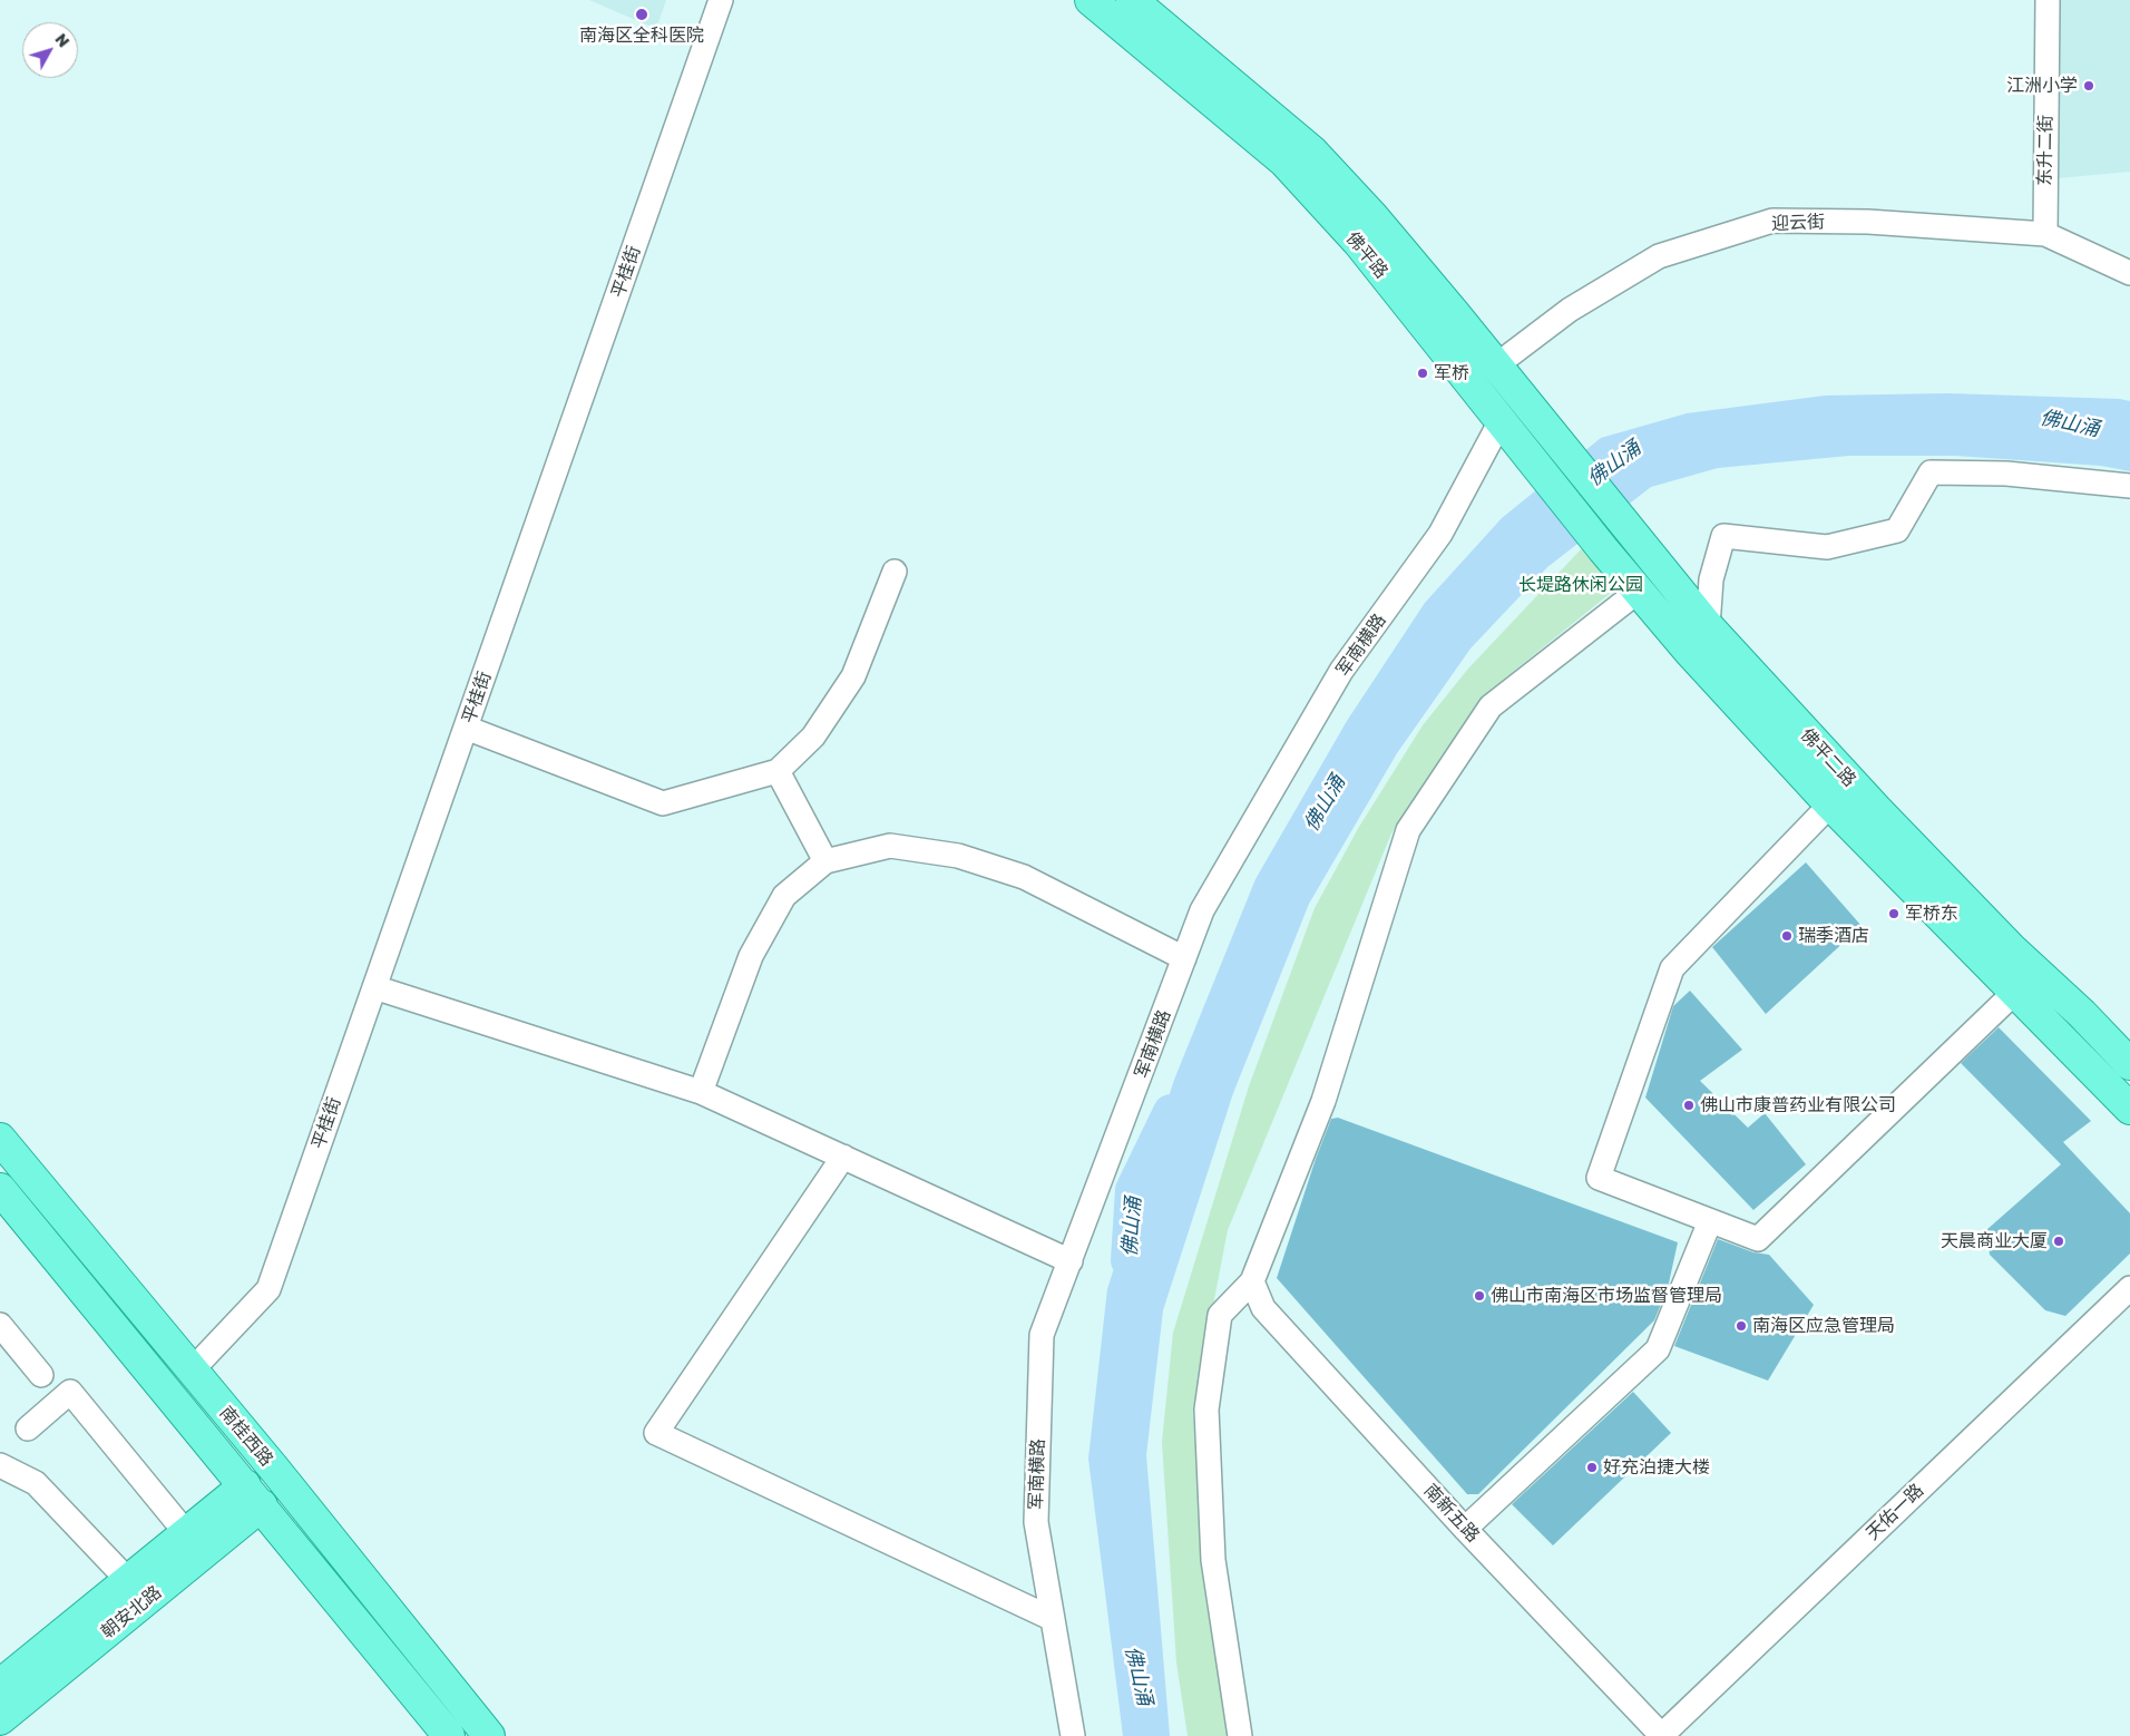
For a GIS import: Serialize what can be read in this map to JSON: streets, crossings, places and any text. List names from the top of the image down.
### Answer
{
  "streets": {
    "main road": [
      "佛平路",
      "佛平二路",
      "南桂西路",
      "朝安北路"
    ],
    "street": [
      "东升二街",
      "迎云街",
      "平桂街",
      "军南横路",
      "天佑一路",
      "南新五路"
    ]
  },
  "crossings": [
    ["东升二街", "迎云街"],
    ["迎云街", "佛平路"],
    ["佛平路", "军南横路"],
    ["佛平路", "佛平二路"],
    ["平桂街", "南桂西路"],
    ["南桂西路", "朝安北路"],
    ["天佑一路", "南新五路"]
  ],
  "water": ["佛山涌"],
  "parks": ["长堤路休闲公园"],
  "places": [
    "南海区全科医院",
    "江洲小学",
    "军桥",
    "军桥东",
    "瑞季酒店",
    "佛山市康普药业有限公司",
    "天晨商业大厦",
    "佛山市南海区市场监督管理局",
    "南海区应急管理局",
    "好充泊捷大楼"
  ],
  "north": "top right"
}
